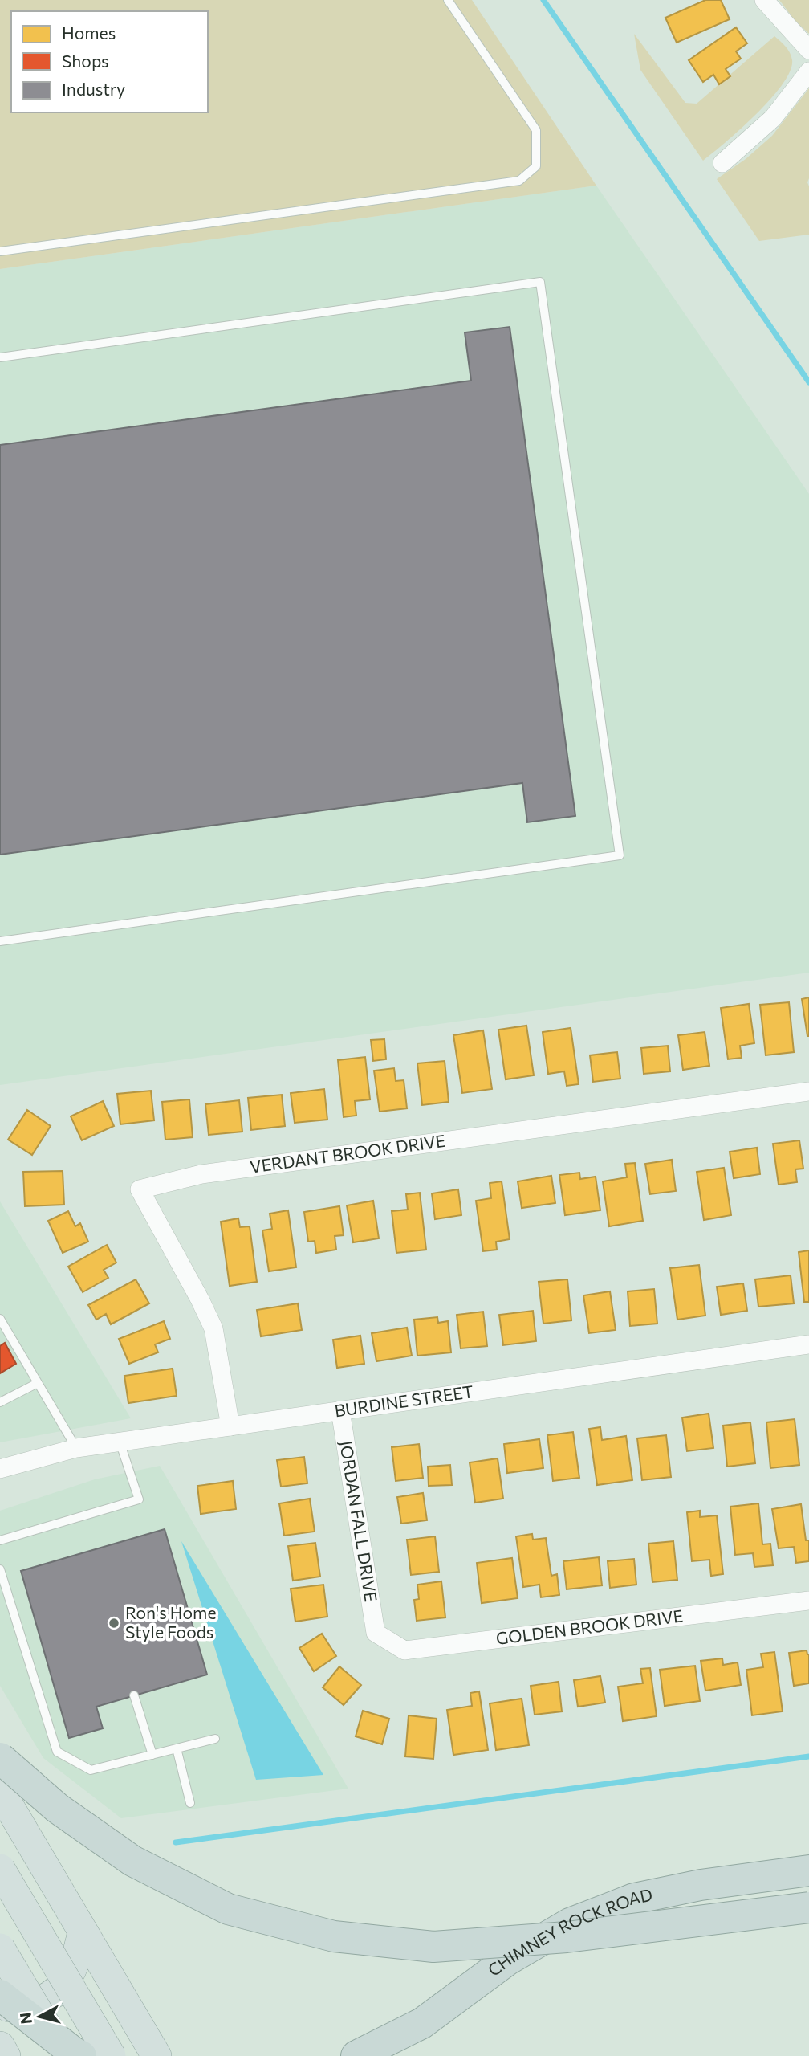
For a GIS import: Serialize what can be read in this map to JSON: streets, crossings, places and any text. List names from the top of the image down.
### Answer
{
  "streets": {
    "highway": ["CHIMNEY ROCK ROAD"],
    "street": [
      "VERDANT BROOK DRIVE",
      "BURDINE STREET",
      "JORDAN FALL DRIVE",
      "GOLDEN BROOK DRIVE"
    ]
  },
  "crossings": [
    ["VERDANT BROOK DRIVE", "BURDINE STREET"],
    ["BURDINE STREET", "JORDAN FALL DRIVE"],
    ["JORDAN FALL DRIVE", "GOLDEN BROOK DRIVE"]
  ],
  "places": ["Ron's Home Style Foods"],
  "legend": ["Homes", "Shops", "Industry"],
  "north": "left"
}
